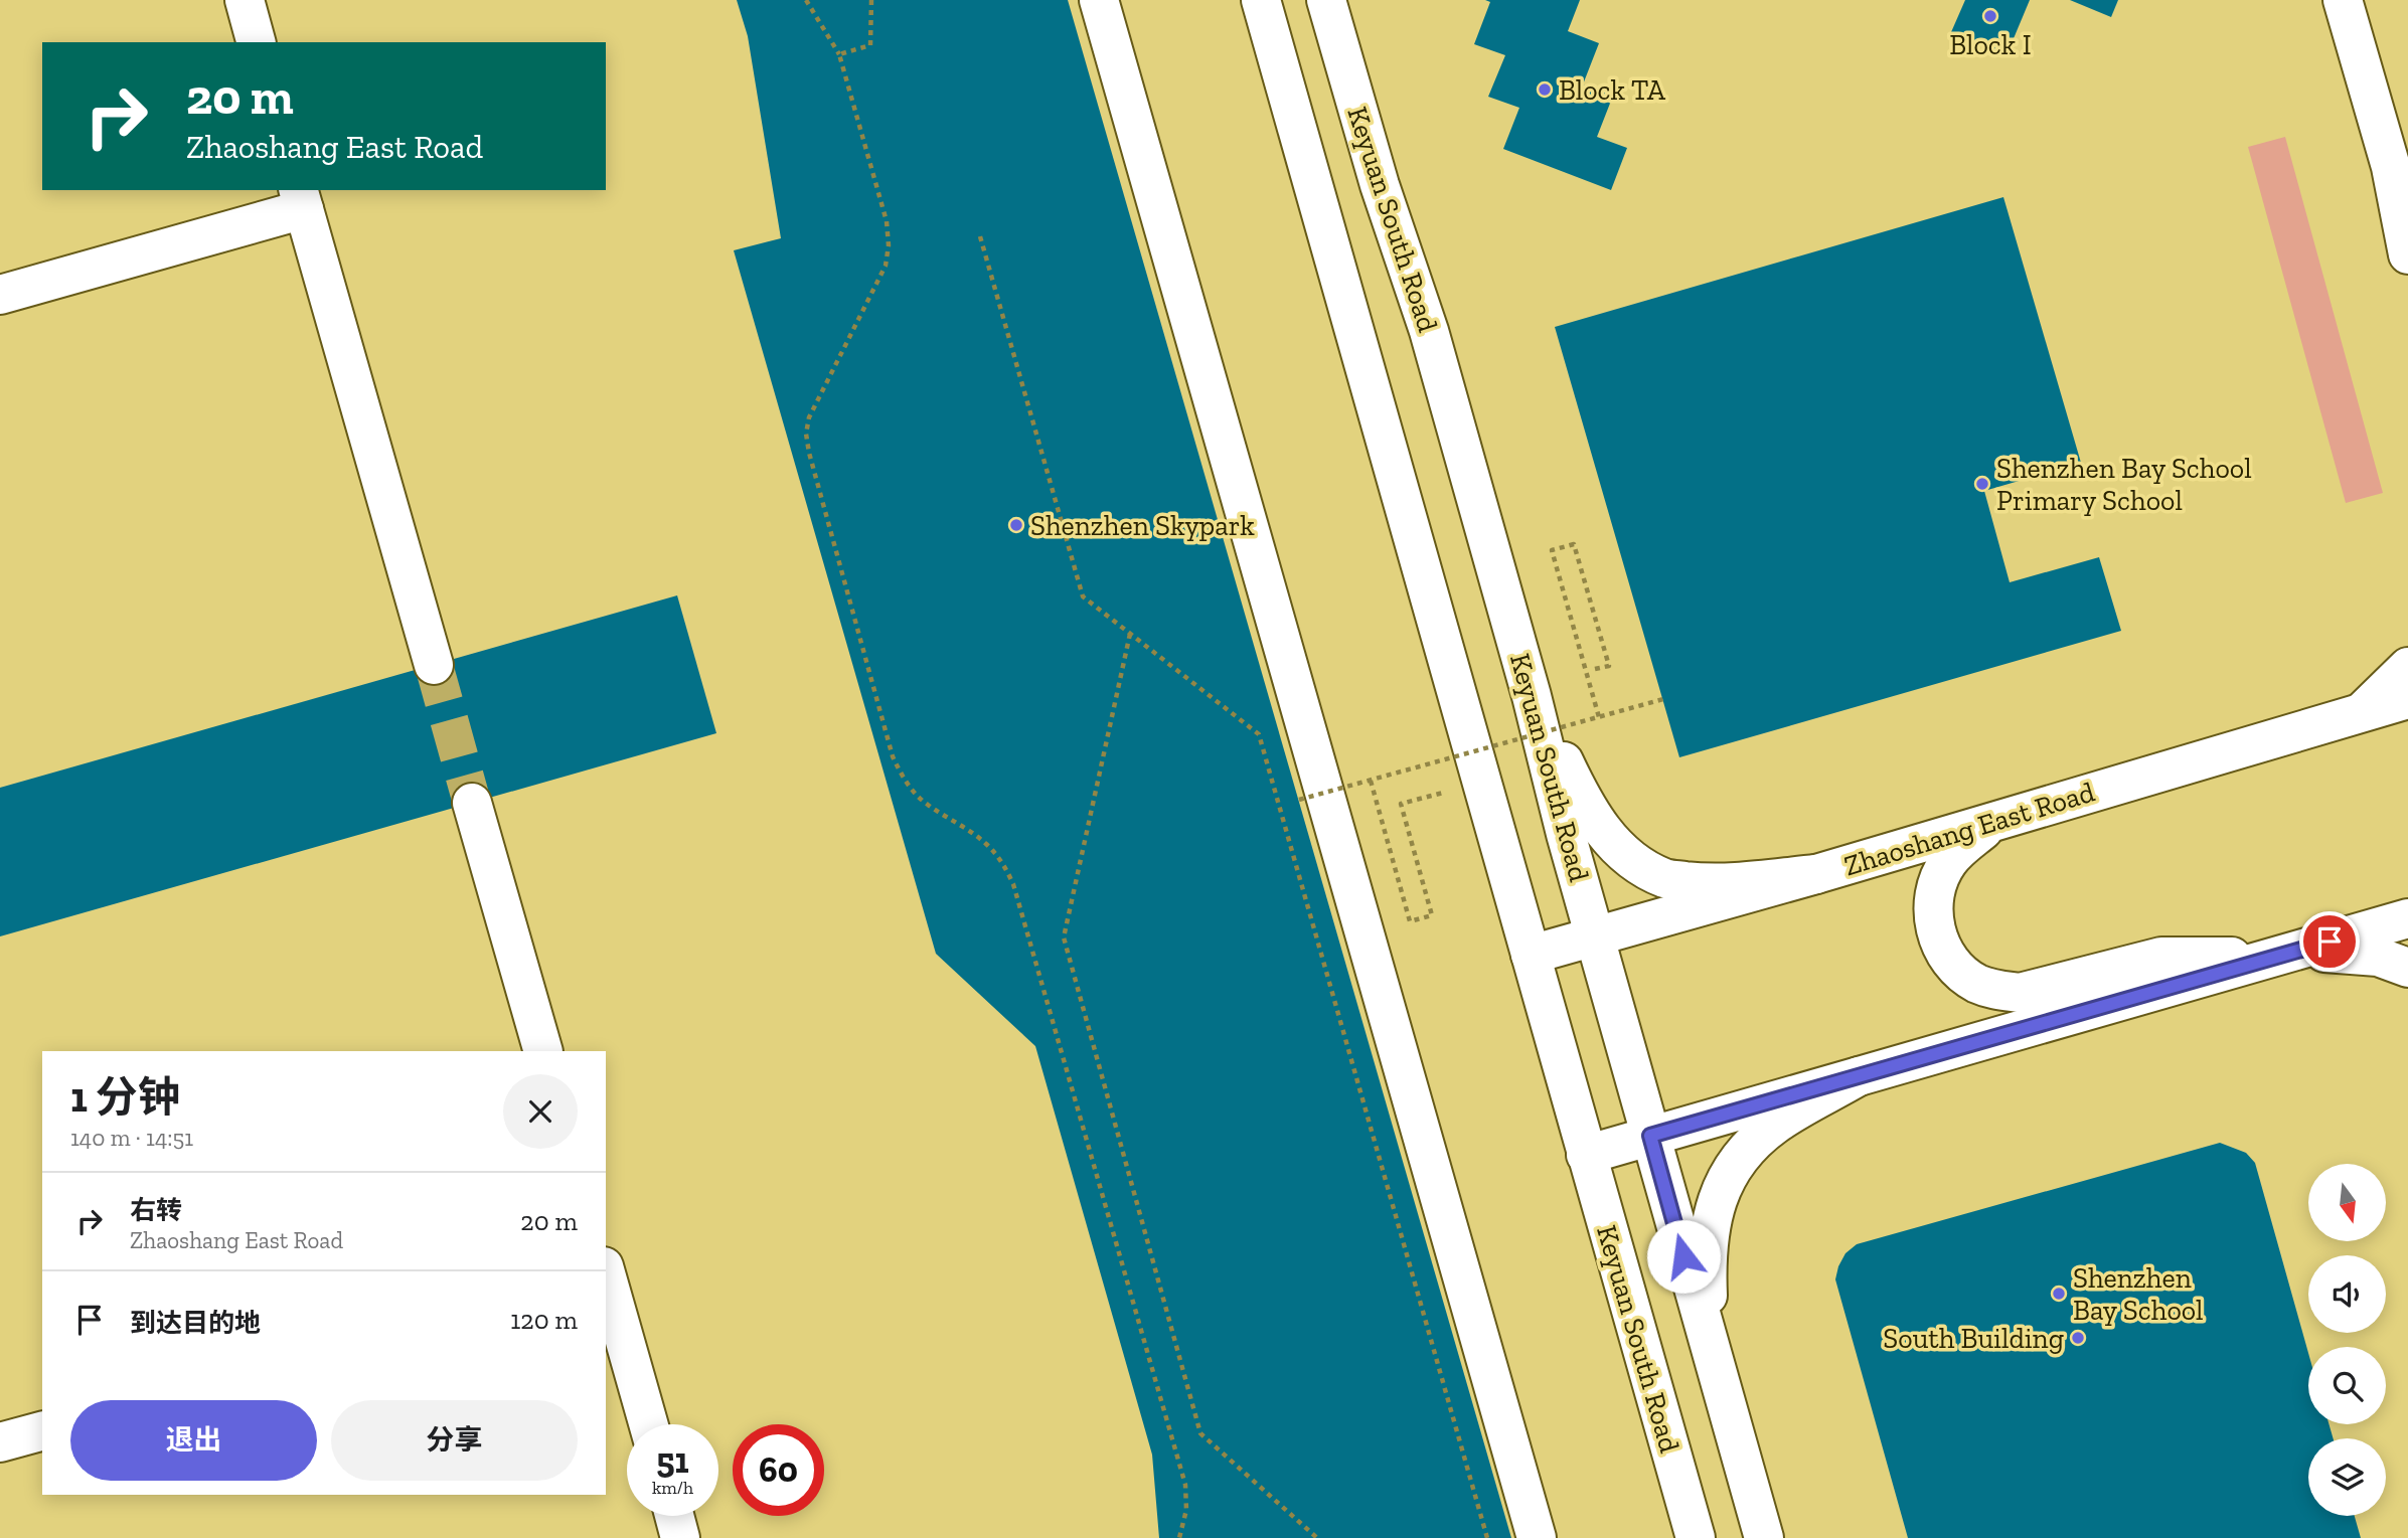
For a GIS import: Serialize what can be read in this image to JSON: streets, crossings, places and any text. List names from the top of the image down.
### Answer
{
  "streets": {
    "main road": ["Keyuan South Road", "Zhaoshang East Road"]
  },
  "crossings": [
    ["Keyuan South Road", "Zhaoshang East Road"]
  ],
  "places": [
    "Block I",
    "Block TA",
    "Shenzhen Bay School Primary School",
    "Shenzhen Skypark",
    "Shenzhen Bay School",
    "South Building"
  ],
  "north": "bottom",
  "page": {
    "turn": ["20 m", "Zhaoshang East Road"],
    "heading": ["1 分钟", "140 m · 14:51"],
    "list": [
      {
        "name": "右转",
        "note": "Zhaoshang East Road",
        "value": "20 m"
      },
      {
        "name": "到达目的地",
        "value": "120 m"
      }
    ],
    "buttons": ["退出", "分享"],
    "speed": "51 km/h",
    "limit": "60"
  }
}
